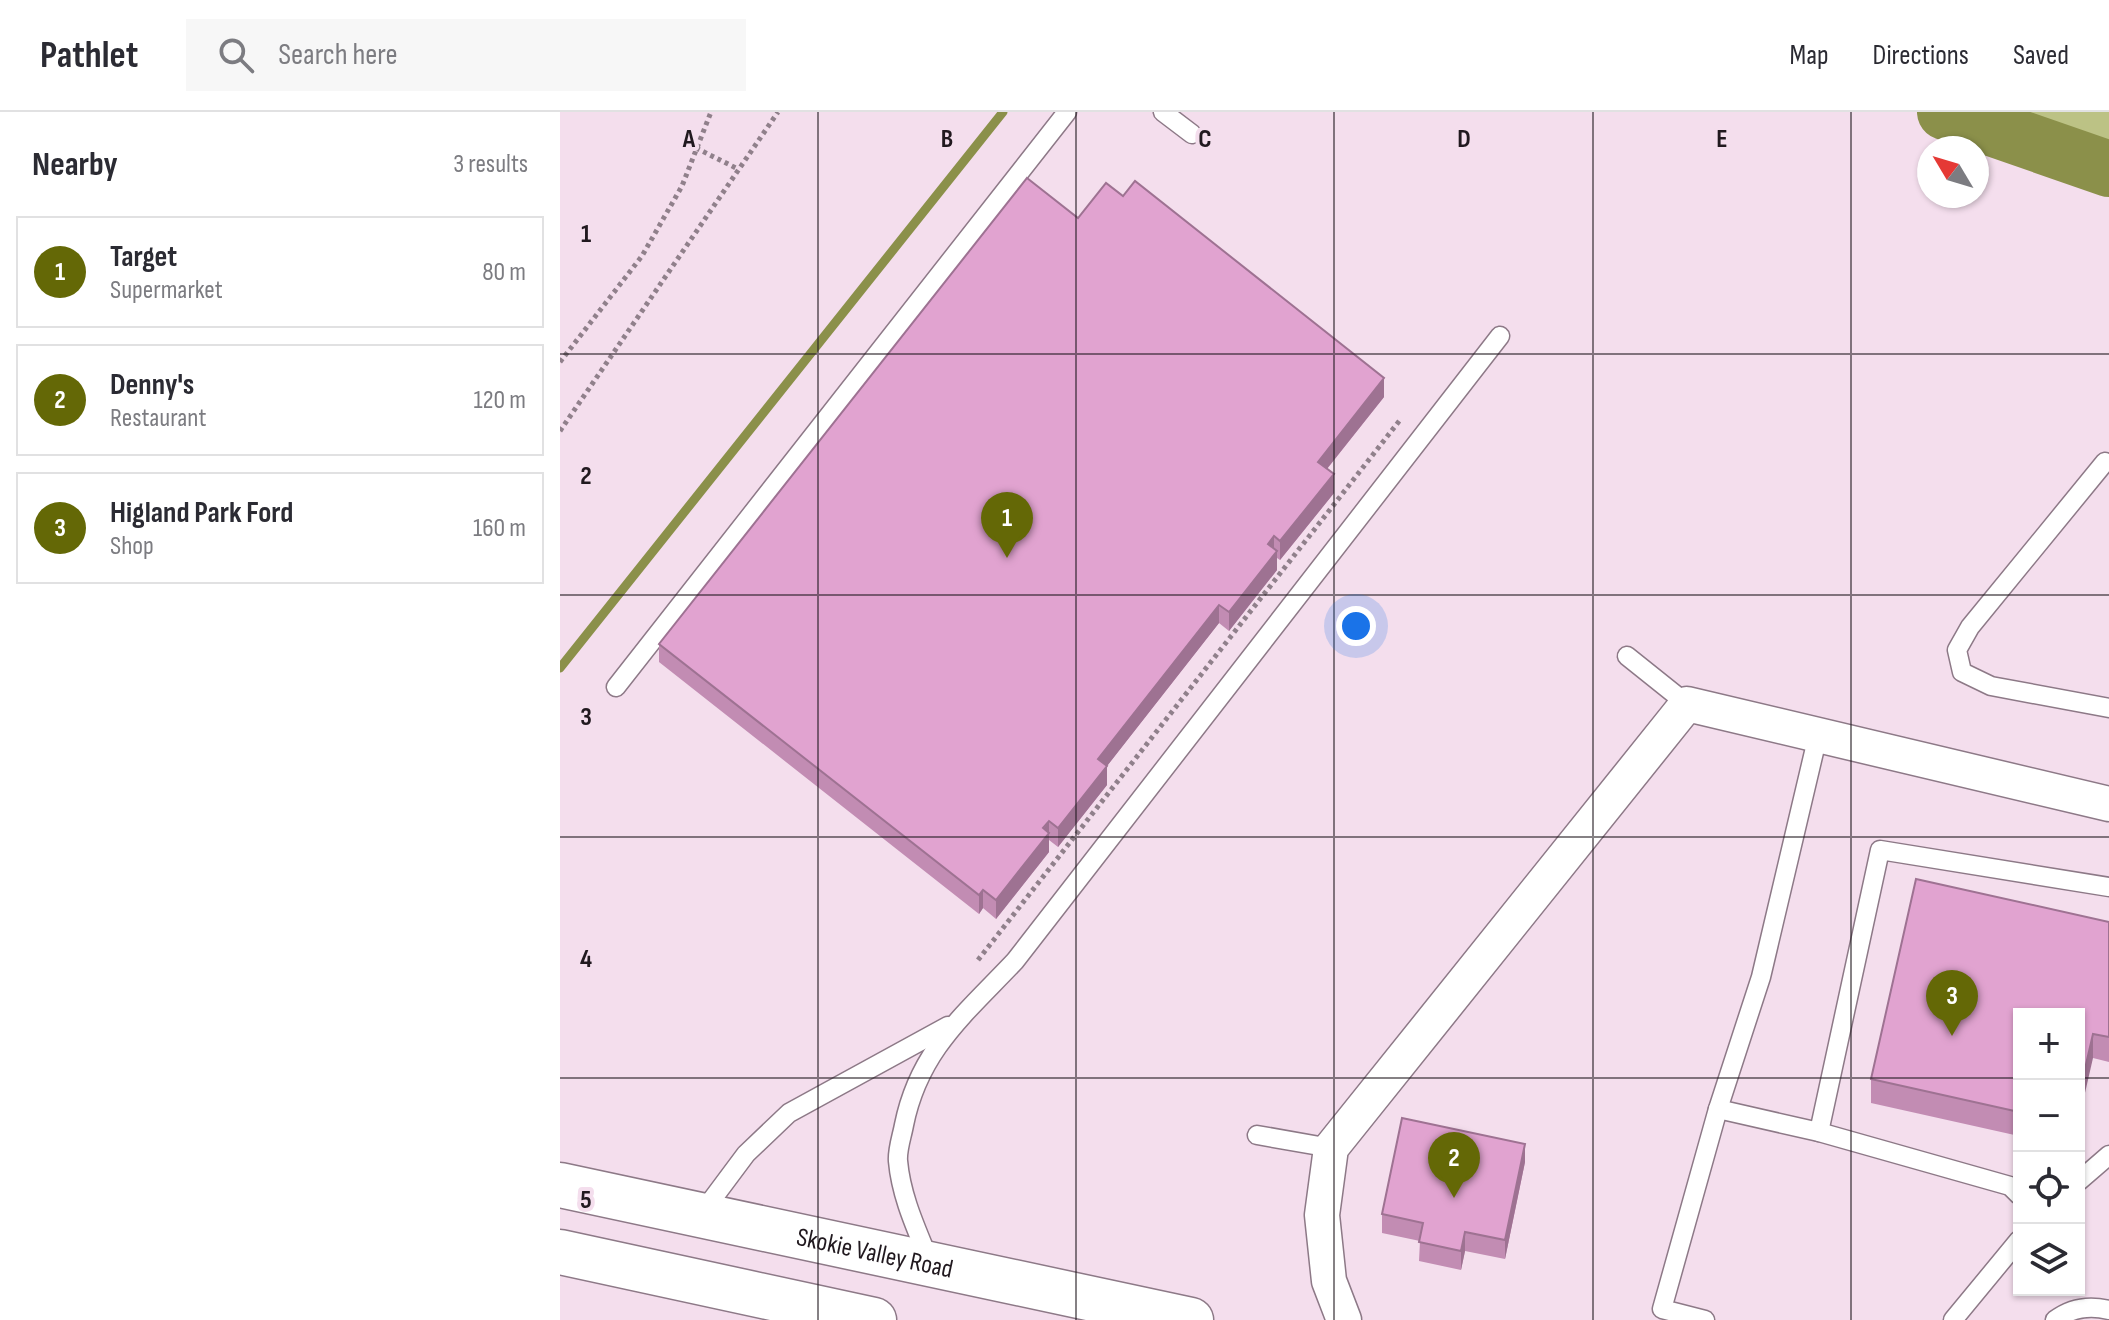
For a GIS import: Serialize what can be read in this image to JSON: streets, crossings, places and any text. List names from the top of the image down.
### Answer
{
  "streets": {
    "highway": ["Skokie Valley Road"]
  },
  "north": "top left",
  "page": {
    "header": "Pathlet",
    "search": "Search here",
    "nav": ["Map", "Directions", "Saved"],
    "heading": ["Nearby", "3 results"],
    "list": [
      {
        "mark": "1",
        "name": "Target",
        "note": "Supermarket",
        "value": "80 m"
      },
      {
        "mark": "2",
        "name": "Denny's",
        "note": "Restaurant",
        "value": "120 m"
      },
      {
        "mark": "3",
        "name": "Higland Park Ford",
        "note": "Shop",
        "value": "160 m"
      }
    ],
    "pins": ["1", "3", "2"],
    "map_buttons": ["+", "−"]
  },
  "grid": {
    "columns": [
      "A",
      "B",
      "C",
      "D",
      "E"
    ],
    "rows": [
      "1",
      "2",
      "3",
      "4",
      "5"
    ]
  }
}
